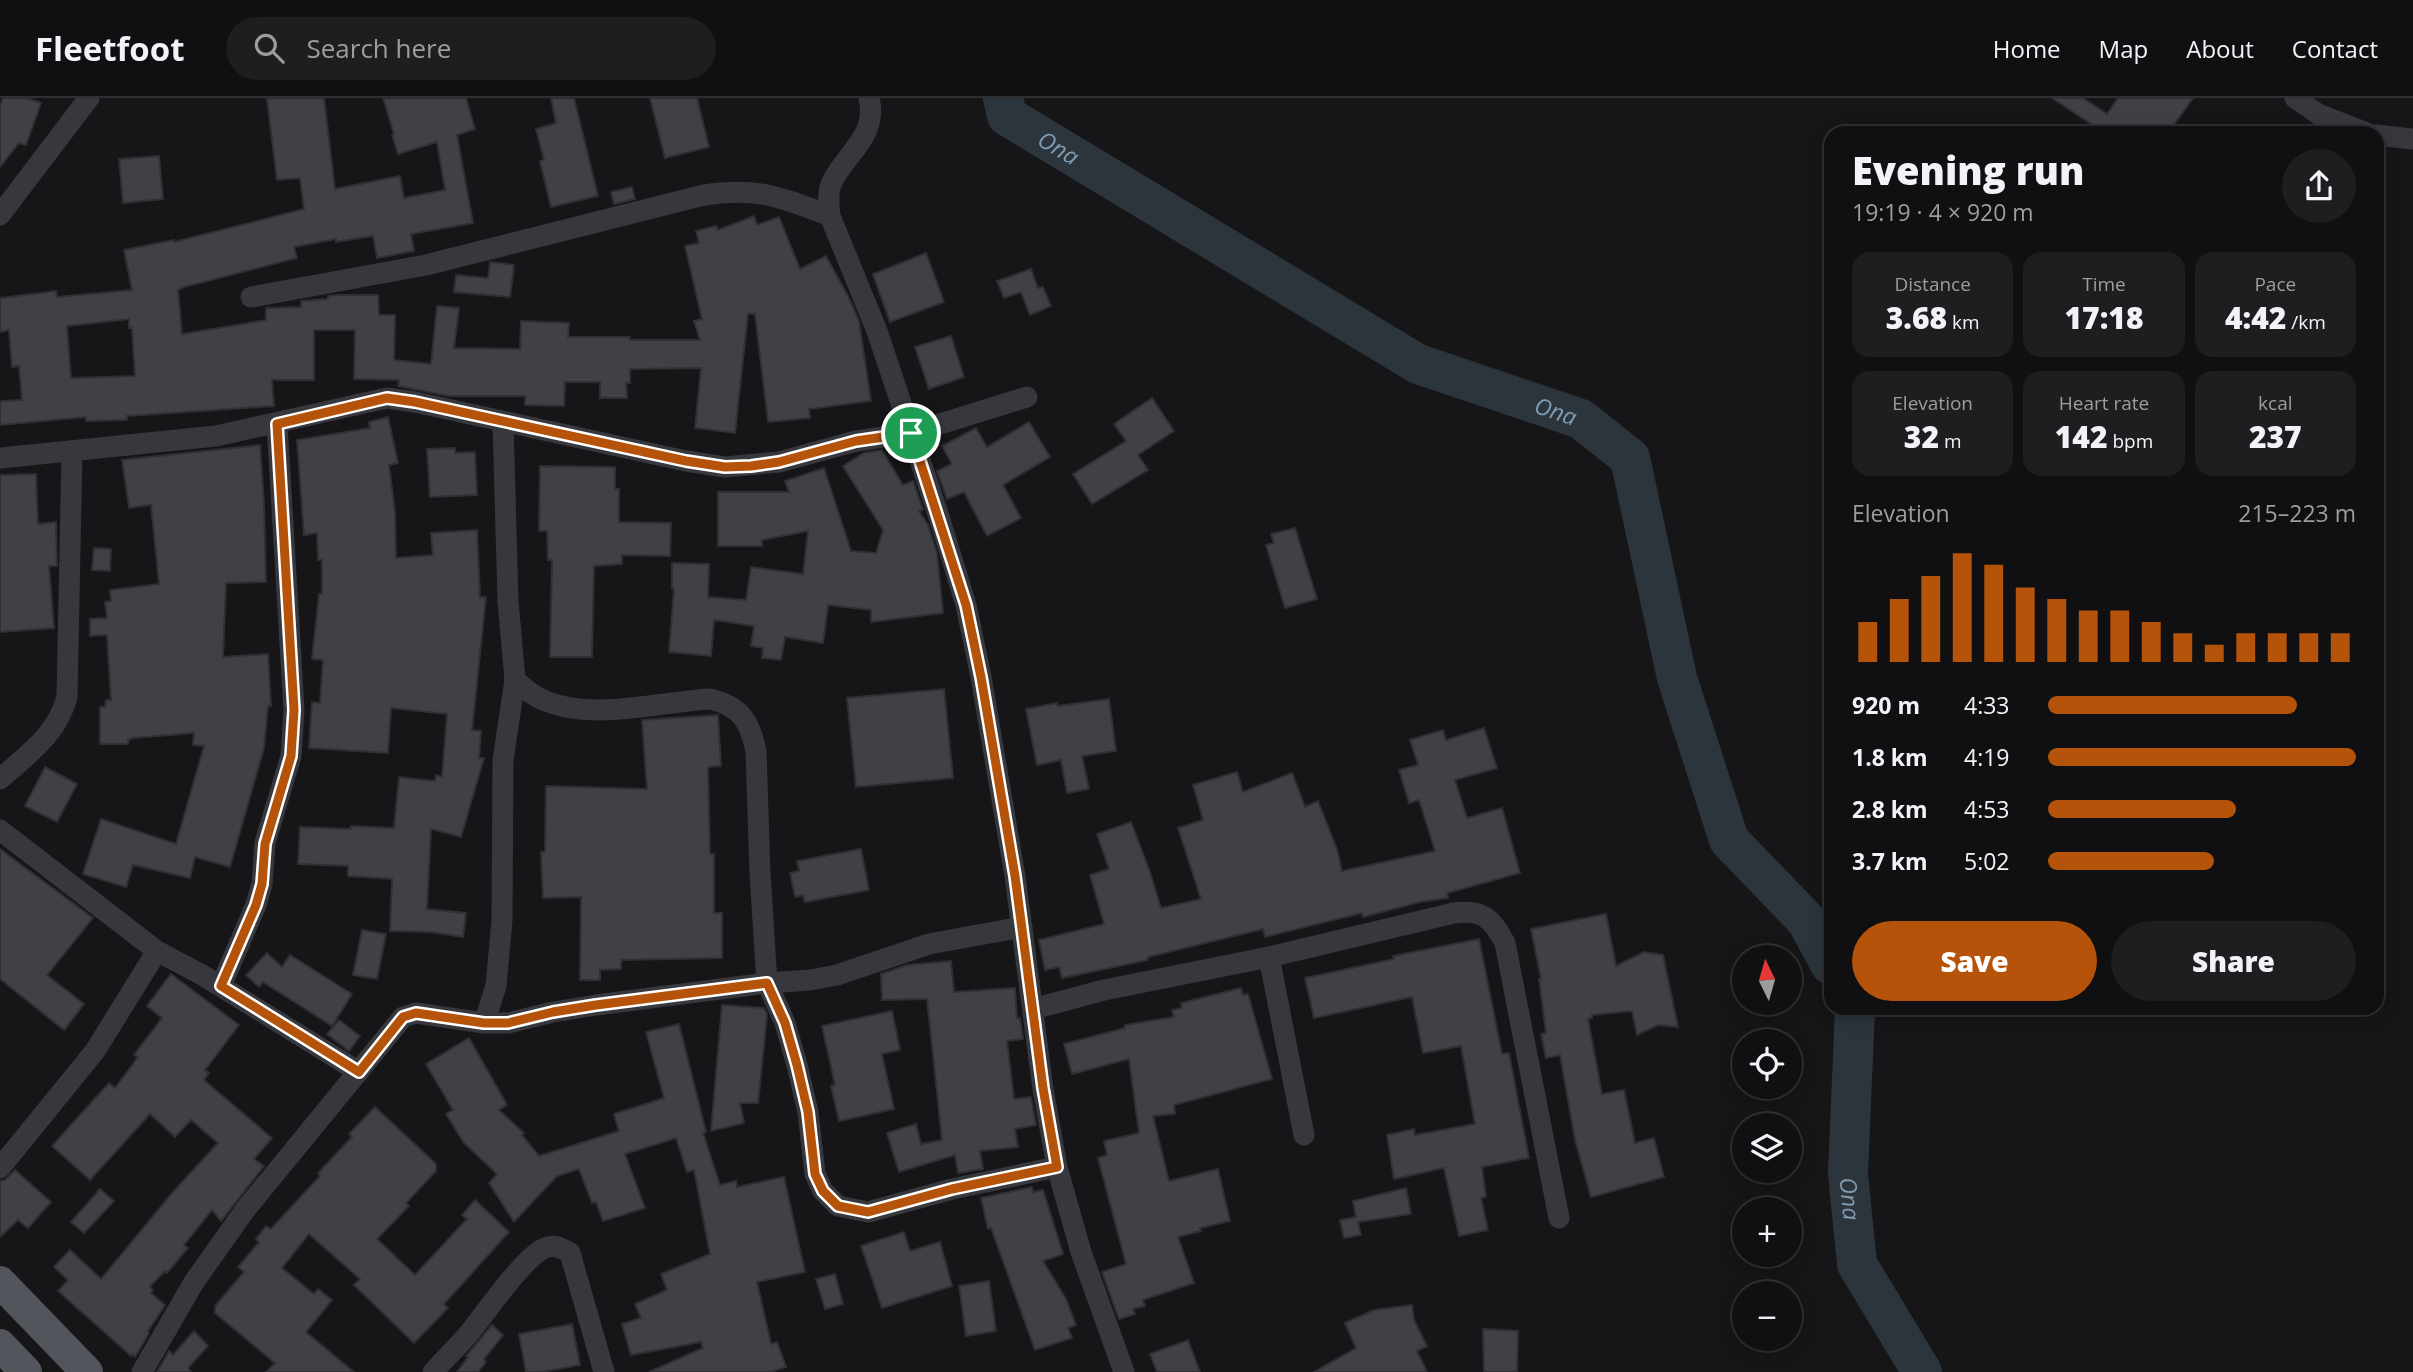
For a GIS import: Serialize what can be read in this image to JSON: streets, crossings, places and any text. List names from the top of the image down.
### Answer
{
  "water": ["Ona"],
  "north": "top",
  "page": {
    "header": "Fleetfoot",
    "search": "Search here",
    "nav": [
      "Home",
      "Map",
      "About",
      "Contact"
    ],
    "heading": ["Evening run", "19:19 · 4 × 920 m"],
    "stats": [
      ["Distance", "3.68 km"],
      ["Time", "17:18"],
      ["Pace", "4:42 /km"],
      ["Elevation", "32 m"],
      ["Heart rate", "142 bpm"],
      ["kcal", "237"]
    ],
    "chart": ["Elevation", "215–223 m"],
    "list": [
      {
        "name": "920 m",
        "note": "4:33"
      },
      {
        "name": "1.8 km",
        "note": "4:19"
      },
      {
        "name": "2.8 km",
        "note": "4:53"
      },
      {
        "name": "3.7 km",
        "note": "5:02"
      }
    ],
    "buttons": ["Save", "Share"],
    "map_buttons": ["+", "−"]
  }
}
